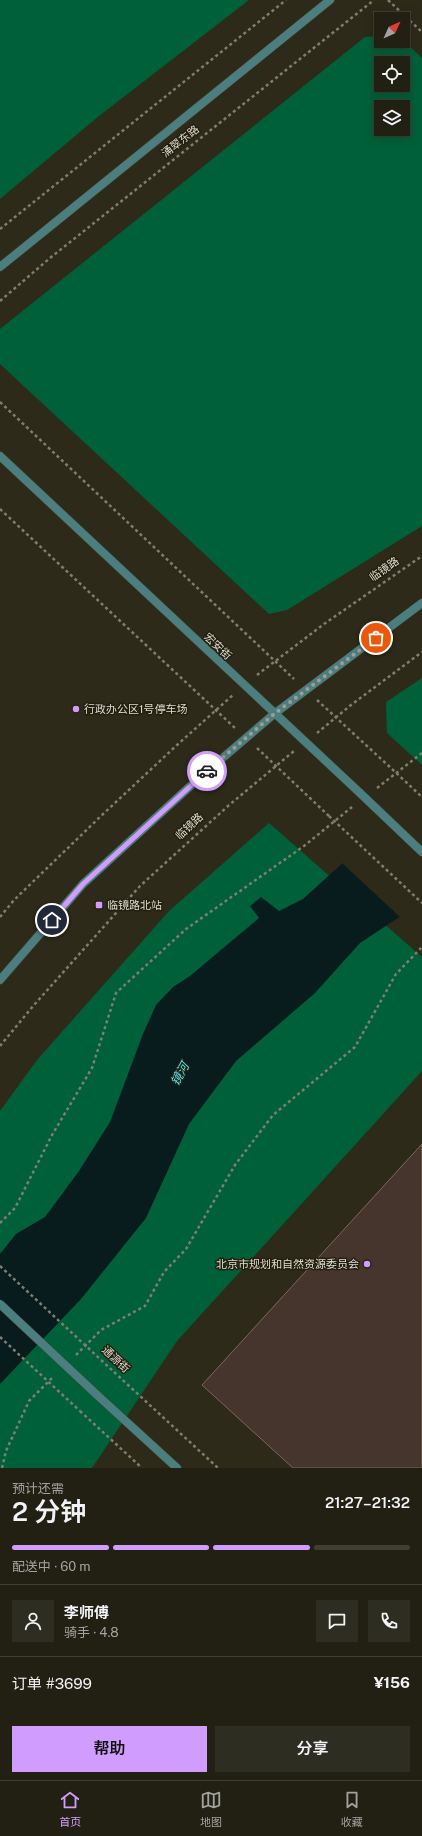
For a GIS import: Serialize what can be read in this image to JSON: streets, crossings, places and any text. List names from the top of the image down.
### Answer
{
  "streets": {
    "street": ["涌翠东路", "宏安街"],
    "path": ["临镜路", "通源街"]
  },
  "crossings": [
    ["临镜路", "宏安街"]
  ],
  "water": ["镜河"],
  "places": {
    "other": ["行政办公区1号停车场", "北京市规划和自然资源委员会"],
    "transit": ["临镜路北站"]
  },
  "north": "top right",
  "page": {
    "heading": ["2 分钟", "预计还需", "21:27–21:32"],
    "panel": [
      "李师傅",
      "骑手 · 4.8",
      "订单 #3699",
      "¥156"
    ],
    "bar": "配送中 · 60 m",
    "buttons": ["帮助", "分享"],
    "tabs": ["首页", "地图", "收藏"]
  }
}
